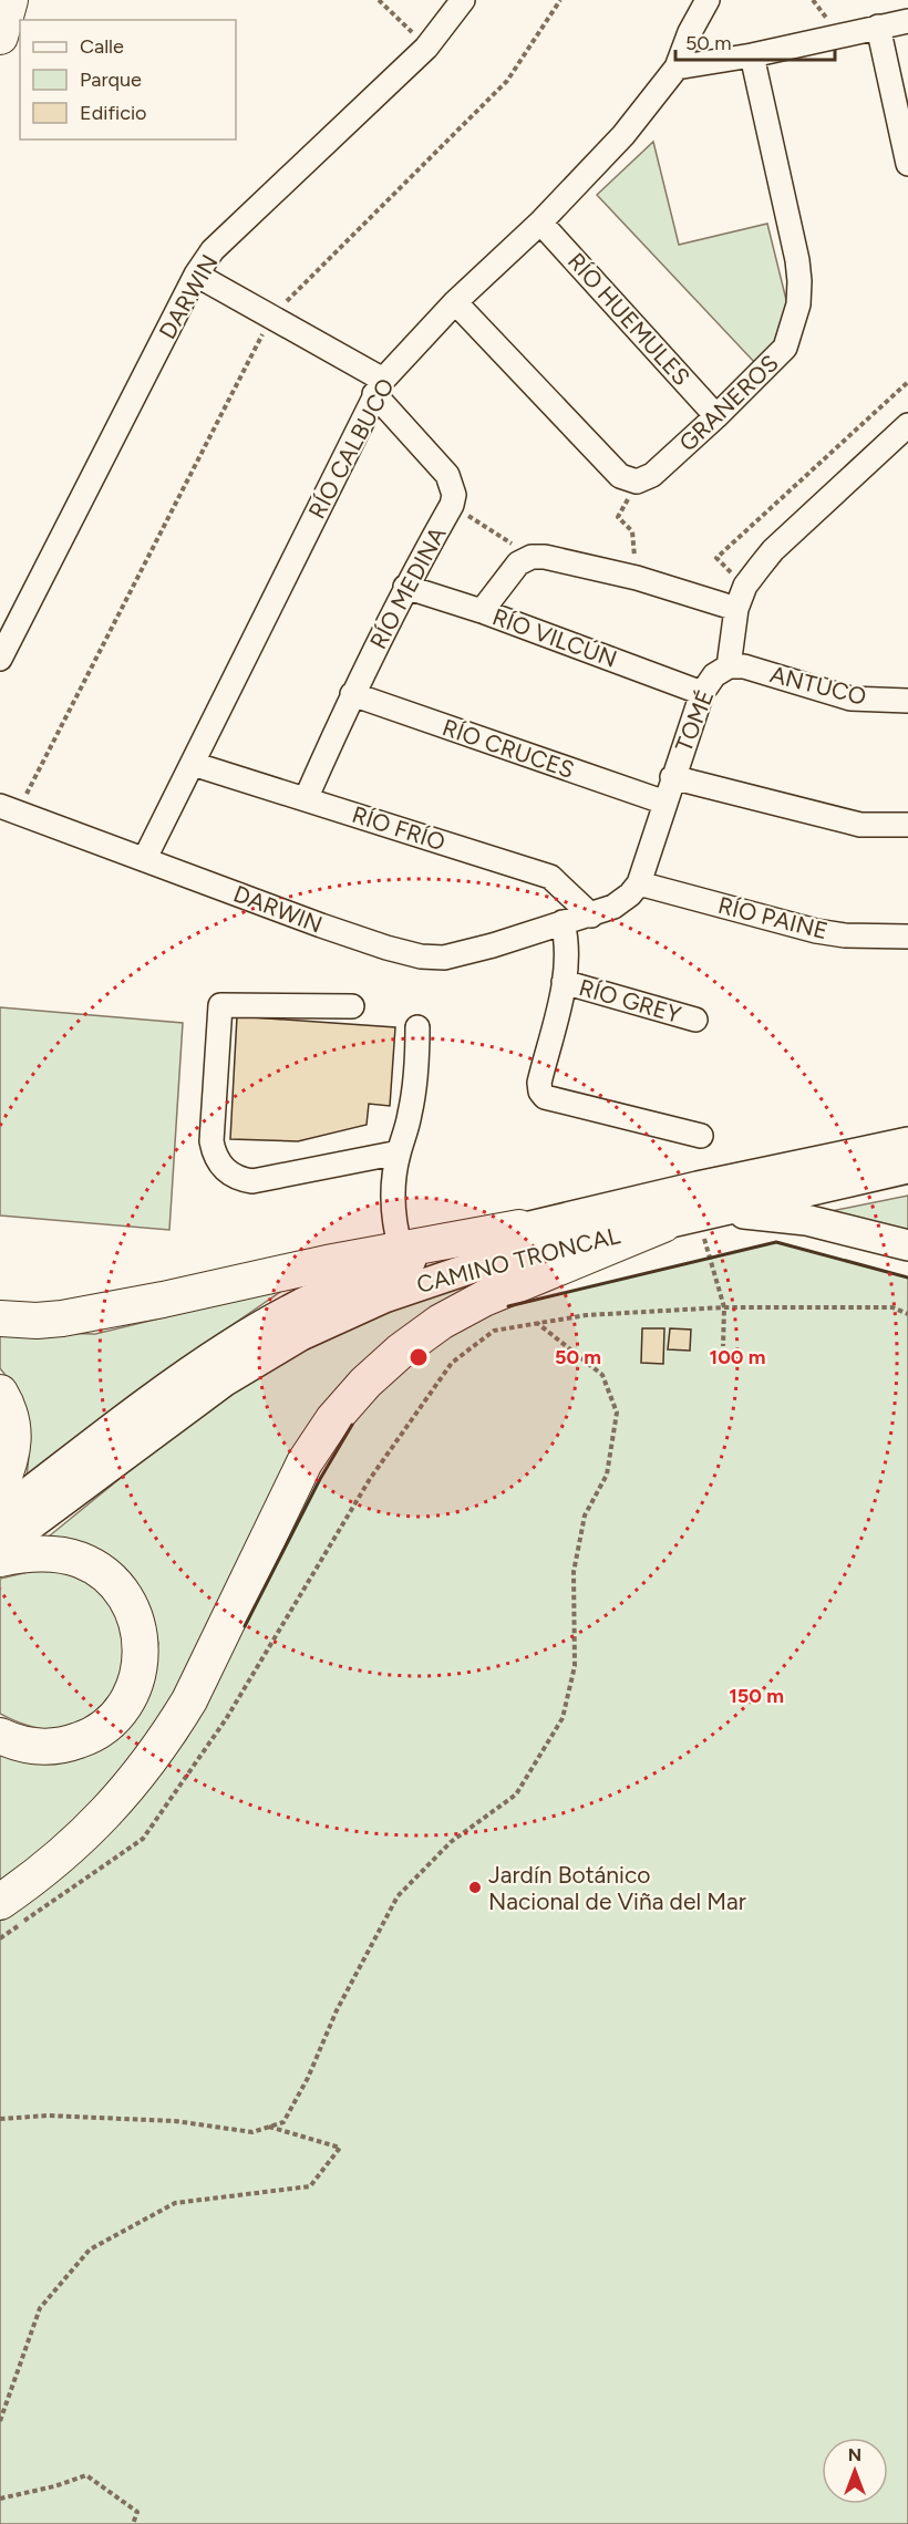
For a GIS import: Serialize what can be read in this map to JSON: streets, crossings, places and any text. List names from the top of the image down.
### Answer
{
  "streets": {
    "main road": ["CAMINO TRONCAL"],
    "street": [
      "DARWIN",
      "RÍO HUEMULES",
      "GRANEROS",
      "RÍO CALBUCO",
      "RÍO MEDINA",
      "RÍO VILCÚN",
      "ANTUCO",
      "TOMÉ",
      "RÍO CRUCES",
      "RÍO FRÍO",
      "RÍO PAINE",
      "RÍO GREY"
    ]
  },
  "crossings": [
    ["DARWIN", "RÍO CALBUCO"],
    ["DARWIN", "RÍO MEDINA"],
    ["RÍO HUEMULES", "GRANEROS"],
    ["RÍO HUEMULES", "RÍO CALBUCO"],
    ["RÍO CALBUCO", "RÍO MEDINA"],
    ["RÍO CALBUCO", "RÍO FRÍO"],
    ["RÍO MEDINA", "RÍO VILCÚN"],
    ["RÍO MEDINA", "RÍO CRUCES"],
    ["RÍO MEDINA", "RÍO FRÍO"],
    ["RÍO VILCÚN", "TOMÉ"],
    ["ANTUCO", "TOMÉ"],
    ["TOMÉ", "RÍO CRUCES"],
    ["TOMÉ", "RÍO PAINE"]
  ],
  "places": ["Jardín Botánico Nacional de Viña del Mar"],
  "legend": ["Calle", "Parque", "Edificio"],
  "scale_bar": "50 m",
  "north": "top",
  "rings": ["50 m", "100 m", "150 m"]
}
